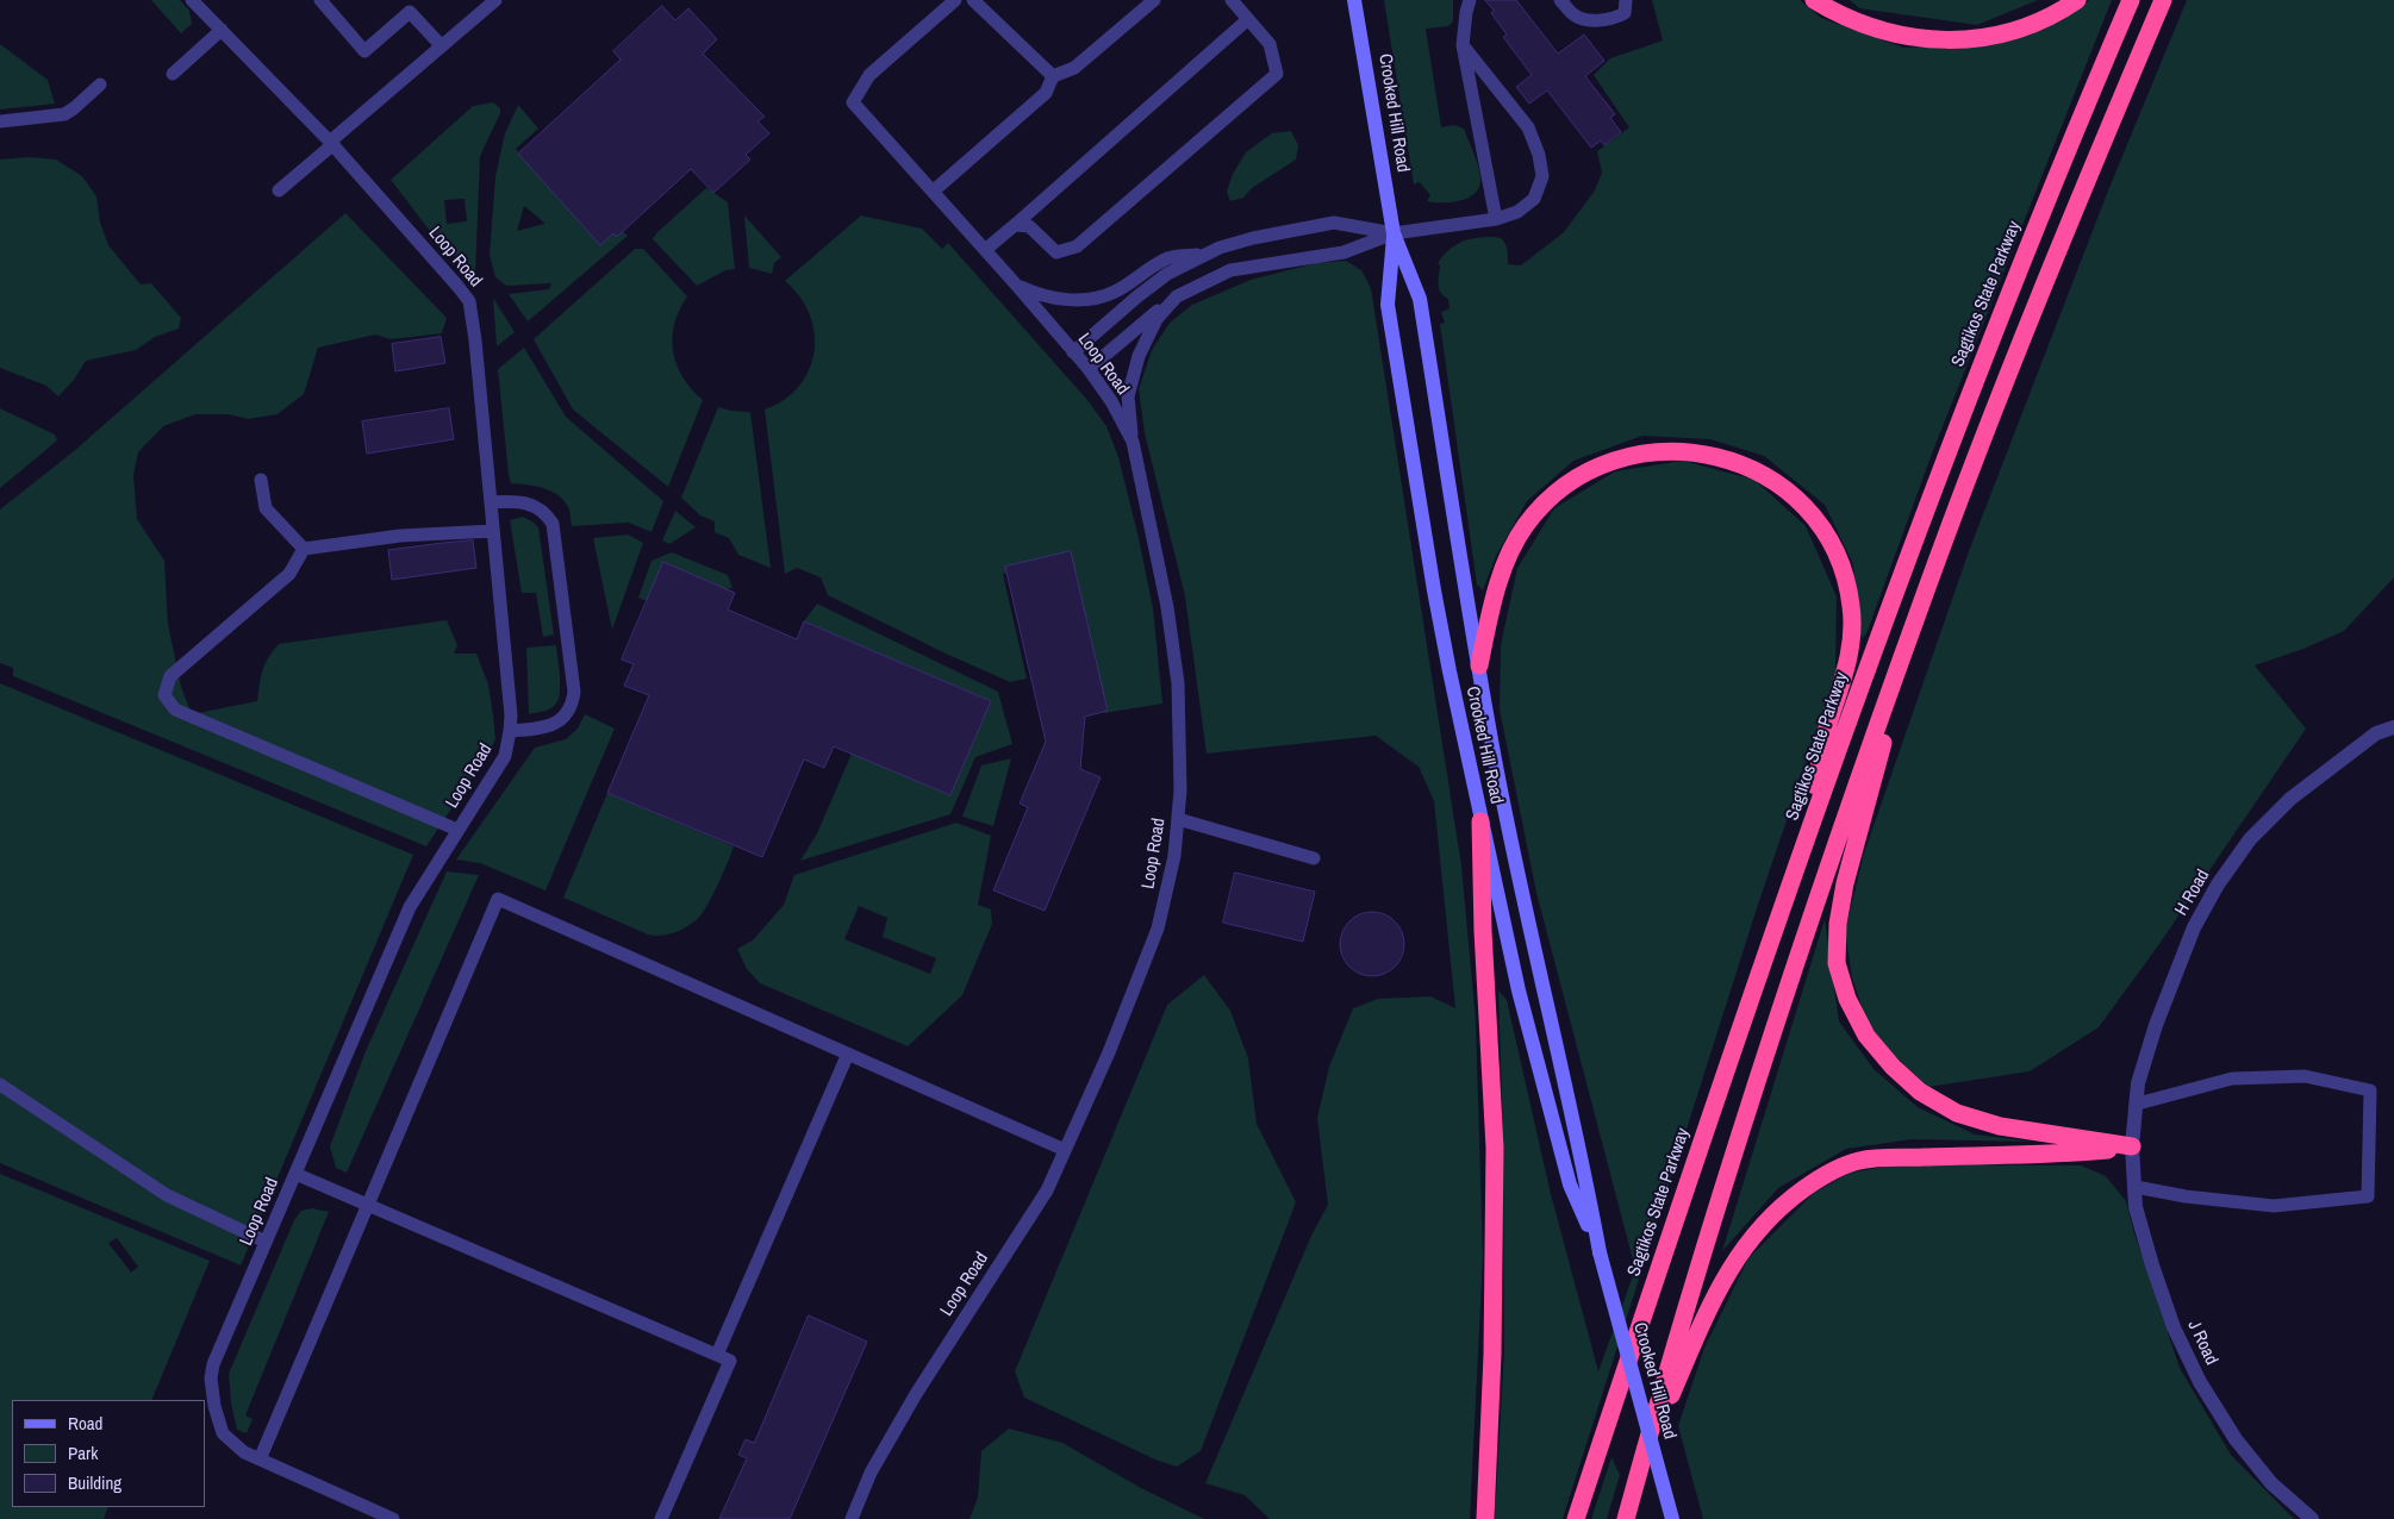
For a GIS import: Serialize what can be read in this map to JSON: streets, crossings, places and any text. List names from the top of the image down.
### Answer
{
  "streets": {
    "highway": ["Sagtikos State Parkway"],
    "main road": ["Crooked Hill Road"],
    "street": ["H Road", "J Road"],
    "lane": ["Loop Road"]
  },
  "crossings": [
    ["H Road", "J Road"]
  ],
  "legend": ["Road", "Park", "Building"]
}
